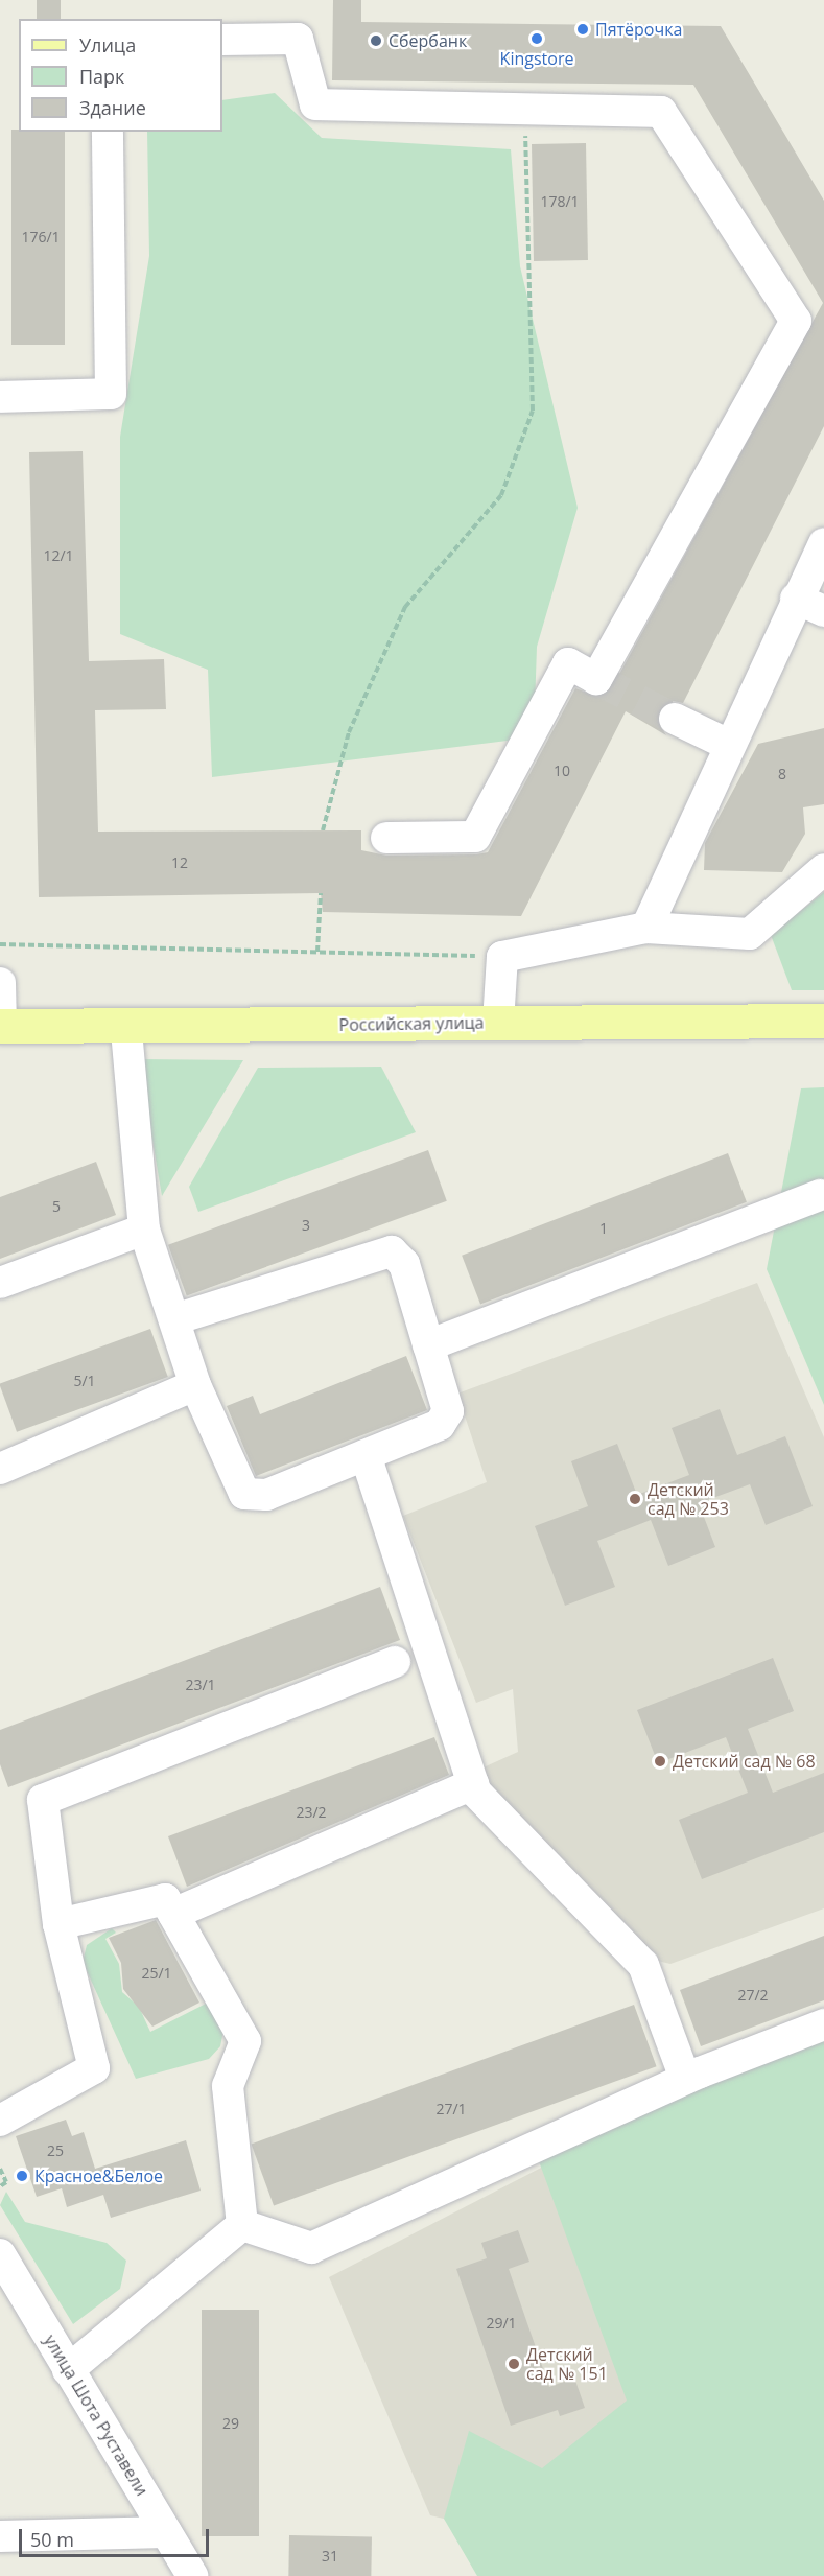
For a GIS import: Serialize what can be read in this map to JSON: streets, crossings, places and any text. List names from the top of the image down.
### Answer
{
  "streets": {
    "main road": ["Российская улица"],
    "street": ["улица Шота Руставели"]
  },
  "places": [
    "Пятёрочка",
    "Kingstore",
    "Сбербанк",
    "Детский сад № 253",
    "Детский сад № 68",
    "Красное&Белое",
    "Детский сад № 151"
  ],
  "house_numbers": [
    "178/1",
    "176/1",
    "12/1",
    "10",
    "8",
    "12",
    "5",
    "3",
    "1",
    "5/1",
    "23/1",
    "23/2",
    "25/1",
    "27/2",
    "27/1",
    "25",
    "29/1",
    "29",
    "31"
  ],
  "legend": ["Улица", "Парк", "Здание"],
  "scale_bar": "50 m"
}
